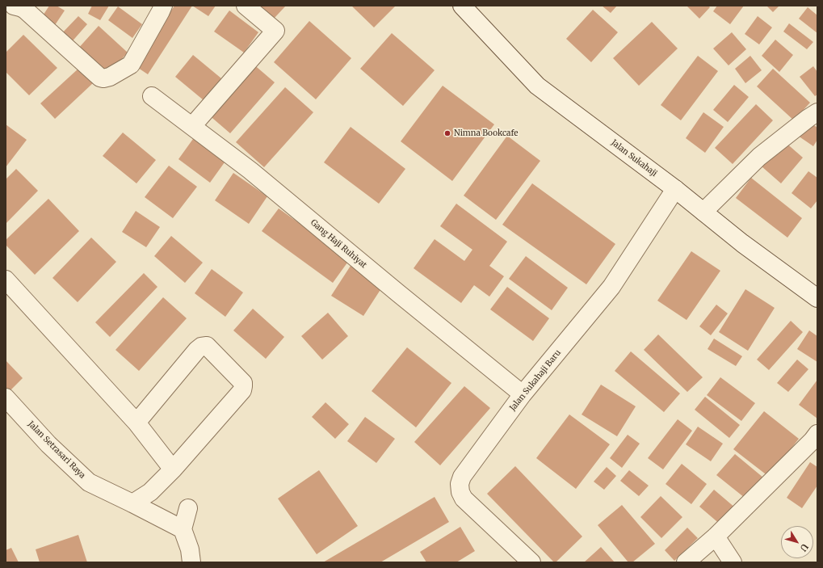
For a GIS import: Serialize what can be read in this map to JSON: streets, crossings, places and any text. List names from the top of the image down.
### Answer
{
  "streets": {
    "street": [
      "Jalan Sukahaji",
      "Gang Haji Ruhiyat",
      "Jalan Sukahaji Baru",
      "Jalan Setrasari Raya"
    ]
  },
  "crossings": [
    ["Jalan Sukahaji", "Jalan Sukahaji Baru"],
    ["Gang Haji Ruhiyat", "Jalan Sukahaji Baru"]
  ],
  "places": ["Nimna Bookcafe"],
  "north": "bottom right"
}
